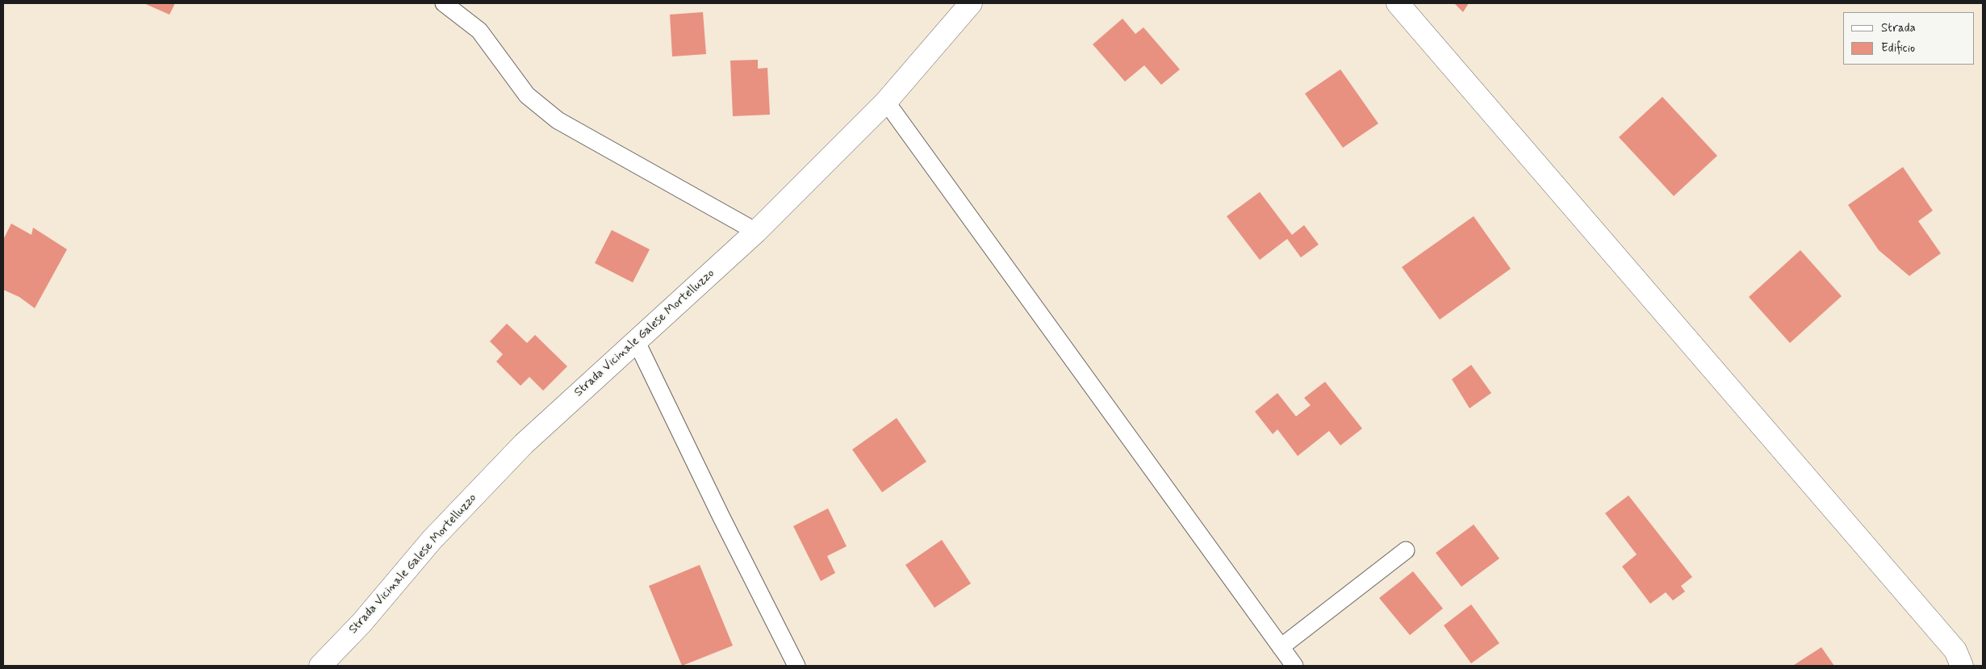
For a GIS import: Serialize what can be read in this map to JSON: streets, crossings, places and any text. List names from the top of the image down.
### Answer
{
  "streets": {
    "street": ["Strada Vicinale Galese Mortelluzzo"]
  },
  "legend": ["Strada", "Edificio"]
}
